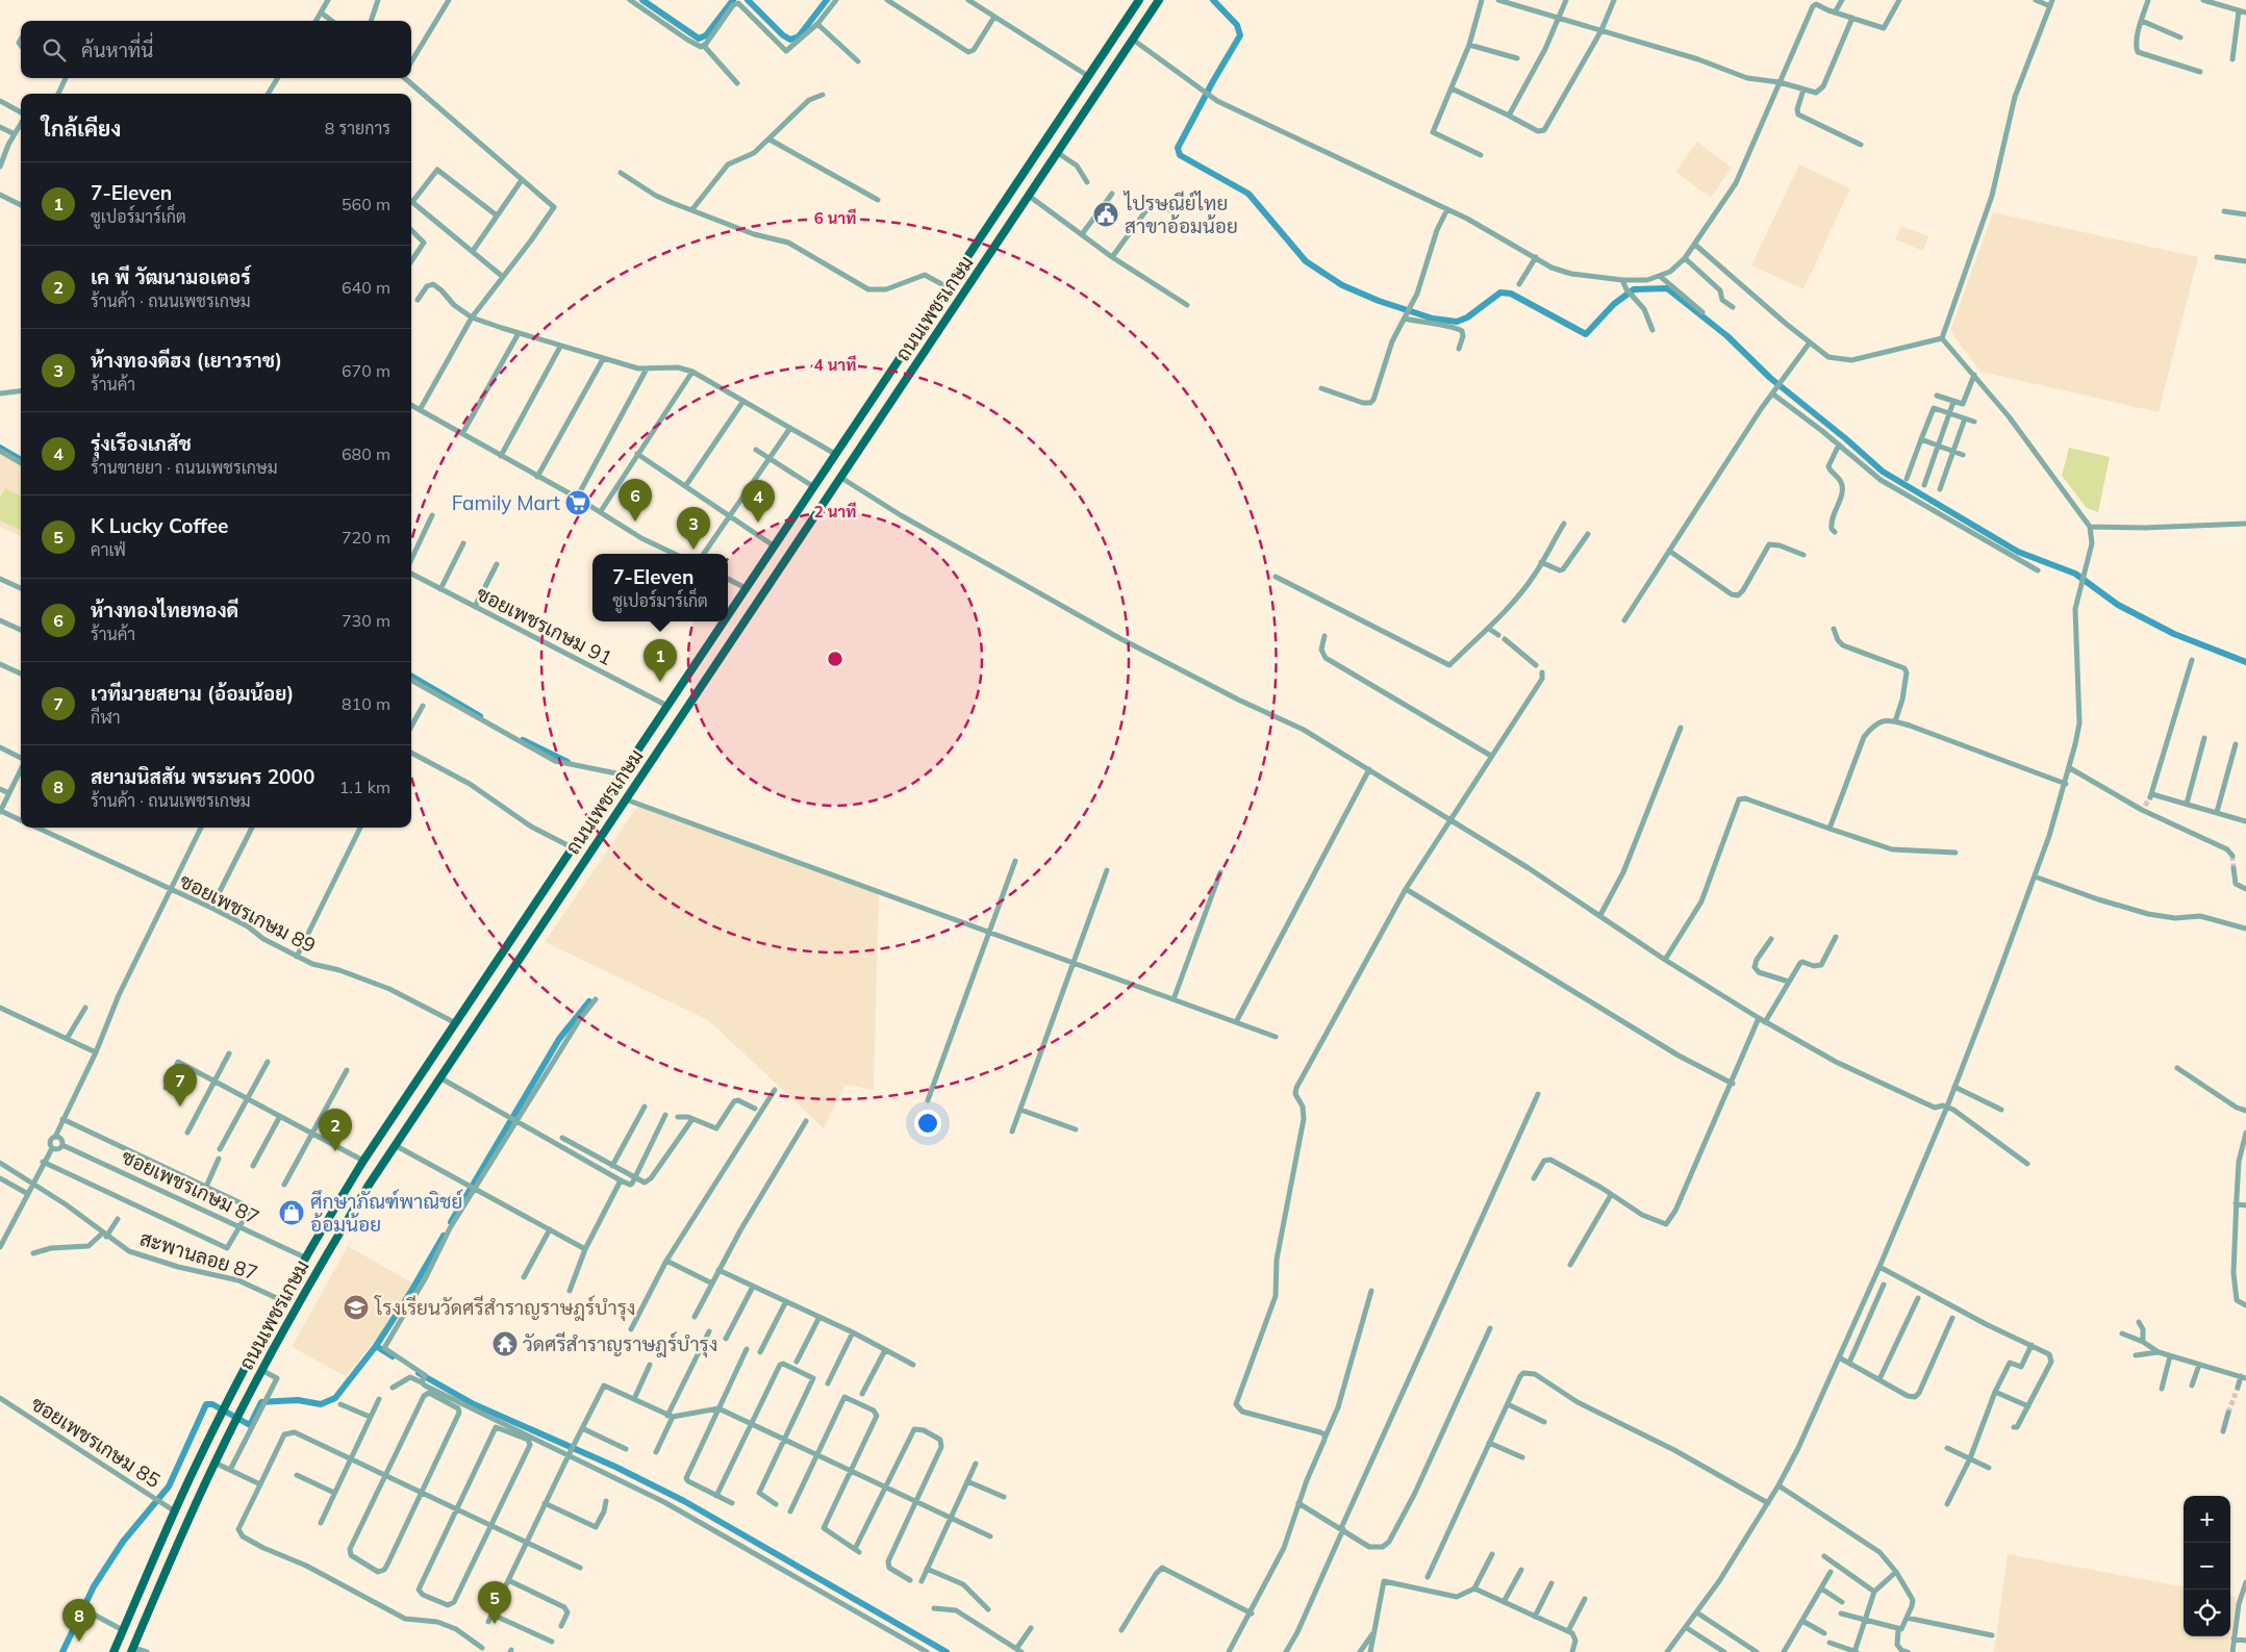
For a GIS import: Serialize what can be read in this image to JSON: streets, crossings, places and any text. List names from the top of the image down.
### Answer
{
  "streets": {
    "main road": ["ถนนเพชรเกษม"],
    "street": [
      "ซอยเพชรเกษม 91",
      "ซอยเพชรเกษม 89",
      "ซอยเพชรเกษม 87",
      "สะพานลอย 87",
      "ซอยเพชรเกษม 85"
    ]
  },
  "crossings": [
    ["ถนนเพชรเกษม", "ซอยเพชรเกษม 91"],
    ["ถนนเพชรเกษม", "ซอยเพชรเกษม 89"],
    ["ถนนเพชรเกษม", "ซอยเพชรเกษม 87"],
    ["ถนนเพชรเกษม", "สะพานลอย 87"],
    ["ถนนเพชรเกษม", "ซอยเพชรเกษม 85"]
  ],
  "places": {
    "public building": ["ไปรษณีย์ไทย สาขาอ้อมน้อย"],
    "supermarket": ["Family Mart"],
    "shop": ["ศึกษาภัณฑ์พาณิชย์ อ้อมน้อย"],
    "school or university": ["โรงเรียนวัดศรีสําราญราษฎร์บํารุง"],
    "temple": ["วัดศรีสําราญราษฎร์บํารุง"]
  },
  "page": {
    "search": "ค้นหาที่นี่",
    "heading": ["ใกล้เคียง", "8 รายการ"],
    "list": [
      {
        "mark": "1",
        "name": "7-Eleven",
        "note": "ซูเปอร์มาร์เก็ต",
        "value": "560 m"
      },
      {
        "mark": "2",
        "name": "เค พี วัฒนามอเตอร์",
        "note": "ร้านค้า · ถนนเพชรเกษม",
        "value": "640 m"
      },
      {
        "mark": "3",
        "name": "ห้างทองดีฮง (เยาวราช)",
        "note": "ร้านค้า",
        "value": "670 m"
      },
      {
        "mark": "4",
        "name": "รุ่งเรืองเภสัช",
        "note": "ร้านขายยา · ถนนเพชรเกษม",
        "value": "680 m"
      },
      {
        "mark": "5",
        "name": "K Lucky Coffee",
        "note": "คาเฟ่",
        "value": "720 m"
      },
      {
        "mark": "6",
        "name": "ห้างทองไทยทองดี",
        "note": "ร้านค้า",
        "value": "730 m"
      },
      {
        "mark": "7",
        "name": "เวทีมวยสยาม (อ้อมน้อย)",
        "note": "กีฬา",
        "value": "810 m"
      },
      {
        "mark": "8",
        "name": "สยามนิสสัน พระนคร 2000",
        "note": "ร้านค้า · ถนนเพชรเกษม",
        "value": "1.1 km"
      }
    ],
    "pins": [
      "6",
      "4",
      "3",
      "1",
      "7",
      "2",
      "5",
      "8"
    ],
    "popup": ["7-Eleven", "ซูเปอร์มาร์เก็ต"],
    "map_buttons": ["+", "−"]
  },
  "rings": ["6 นาที", "4 นาที", "2 นาที"]
}
